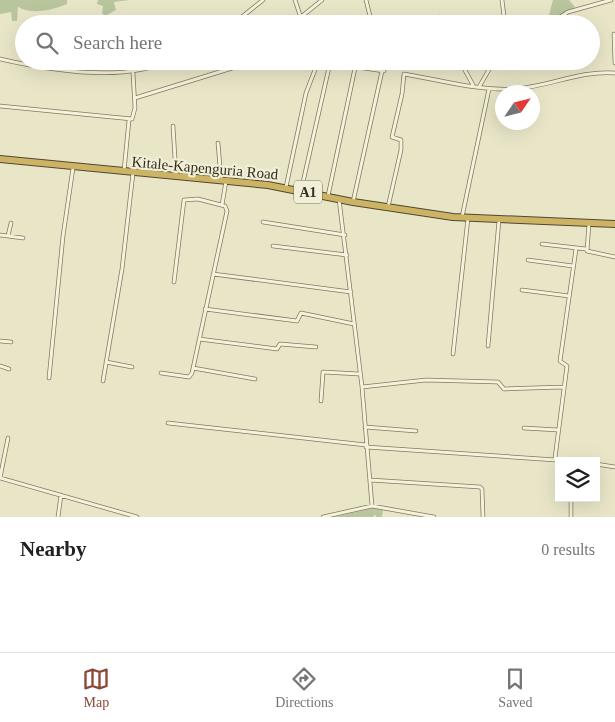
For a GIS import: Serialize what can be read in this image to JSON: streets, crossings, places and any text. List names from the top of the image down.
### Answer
{
  "streets": {
    "highway": ["Kitale-Kapenguria Road", "A1"]
  },
  "north": "top right",
  "page": {
    "search": "Search here",
    "heading": ["Nearby", "0 results"],
    "nav": ["Map", "Directions", "Saved"]
  }
}
